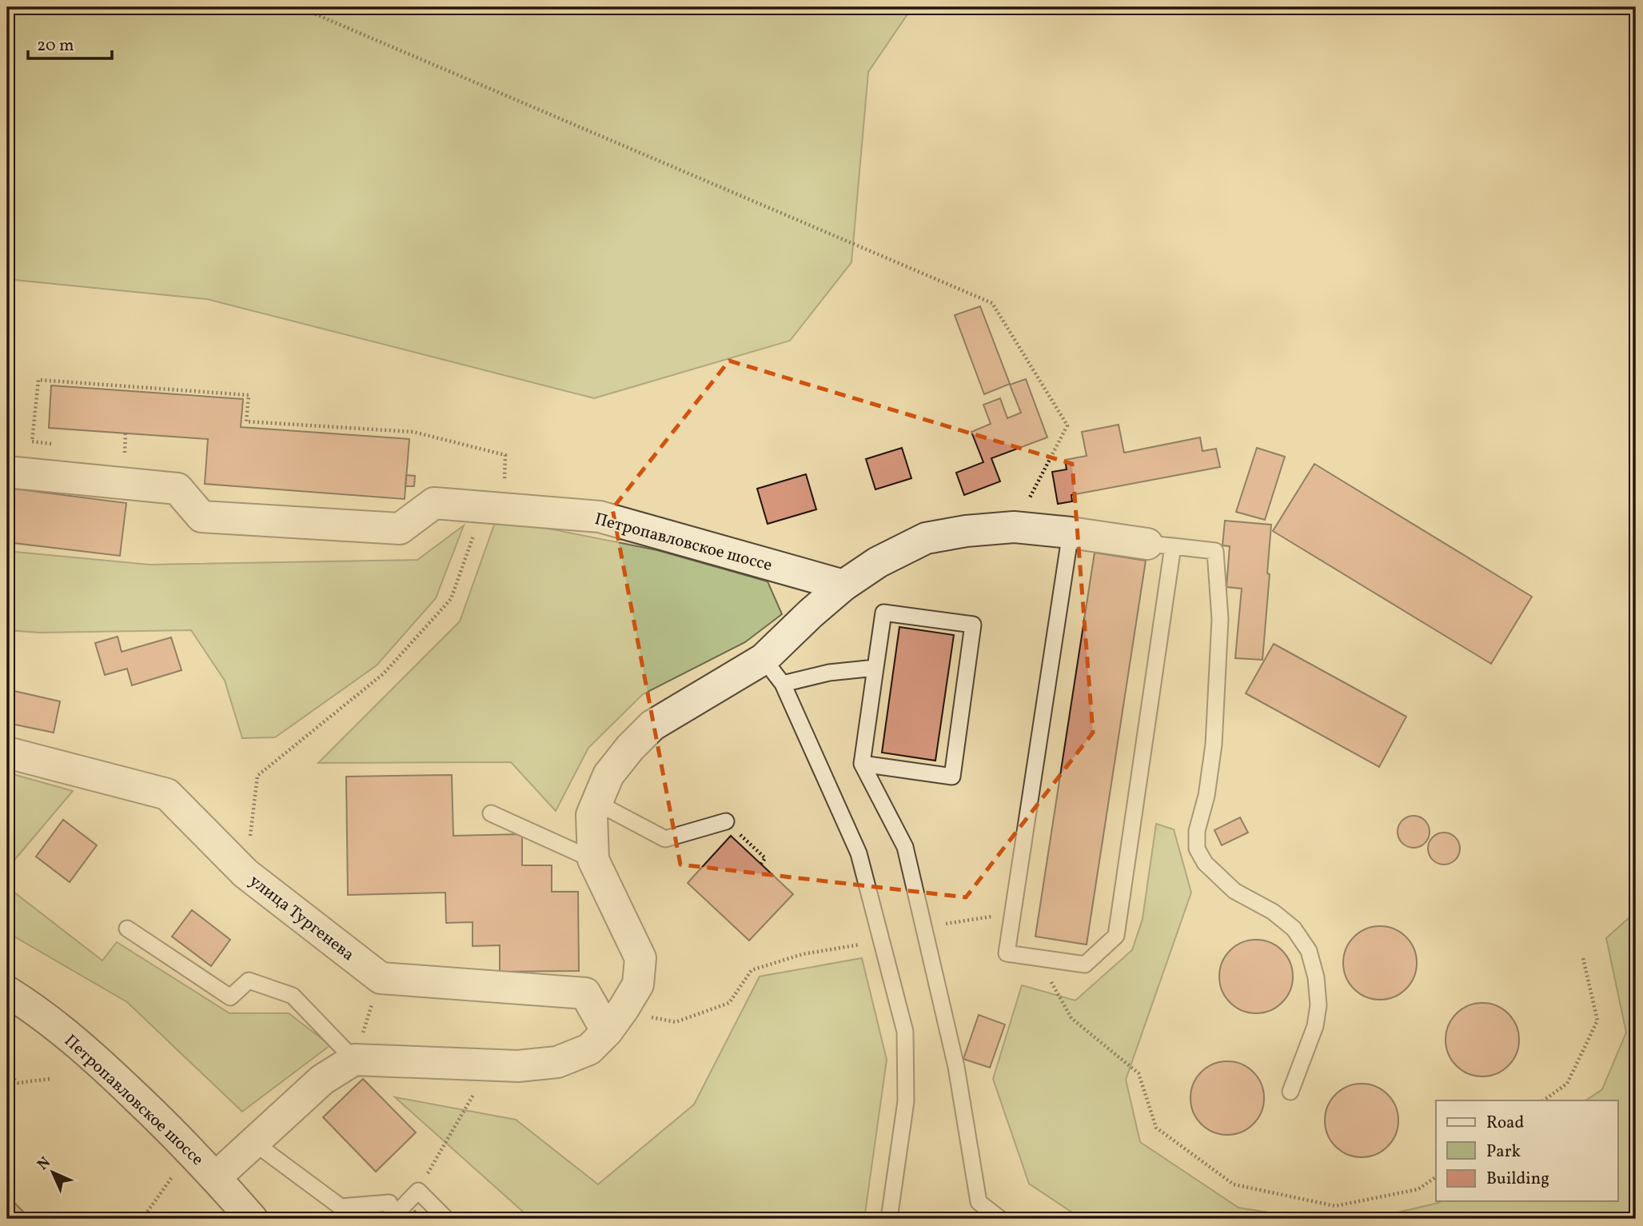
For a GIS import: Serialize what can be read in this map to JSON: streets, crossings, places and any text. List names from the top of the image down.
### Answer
{
  "streets": {
    "street": ["Петропавловское шоссе", "улица Тургенева"]
  },
  "legend": ["Road", "Park", "Building"],
  "scale_bar": "20 m",
  "north": "top left"
}
